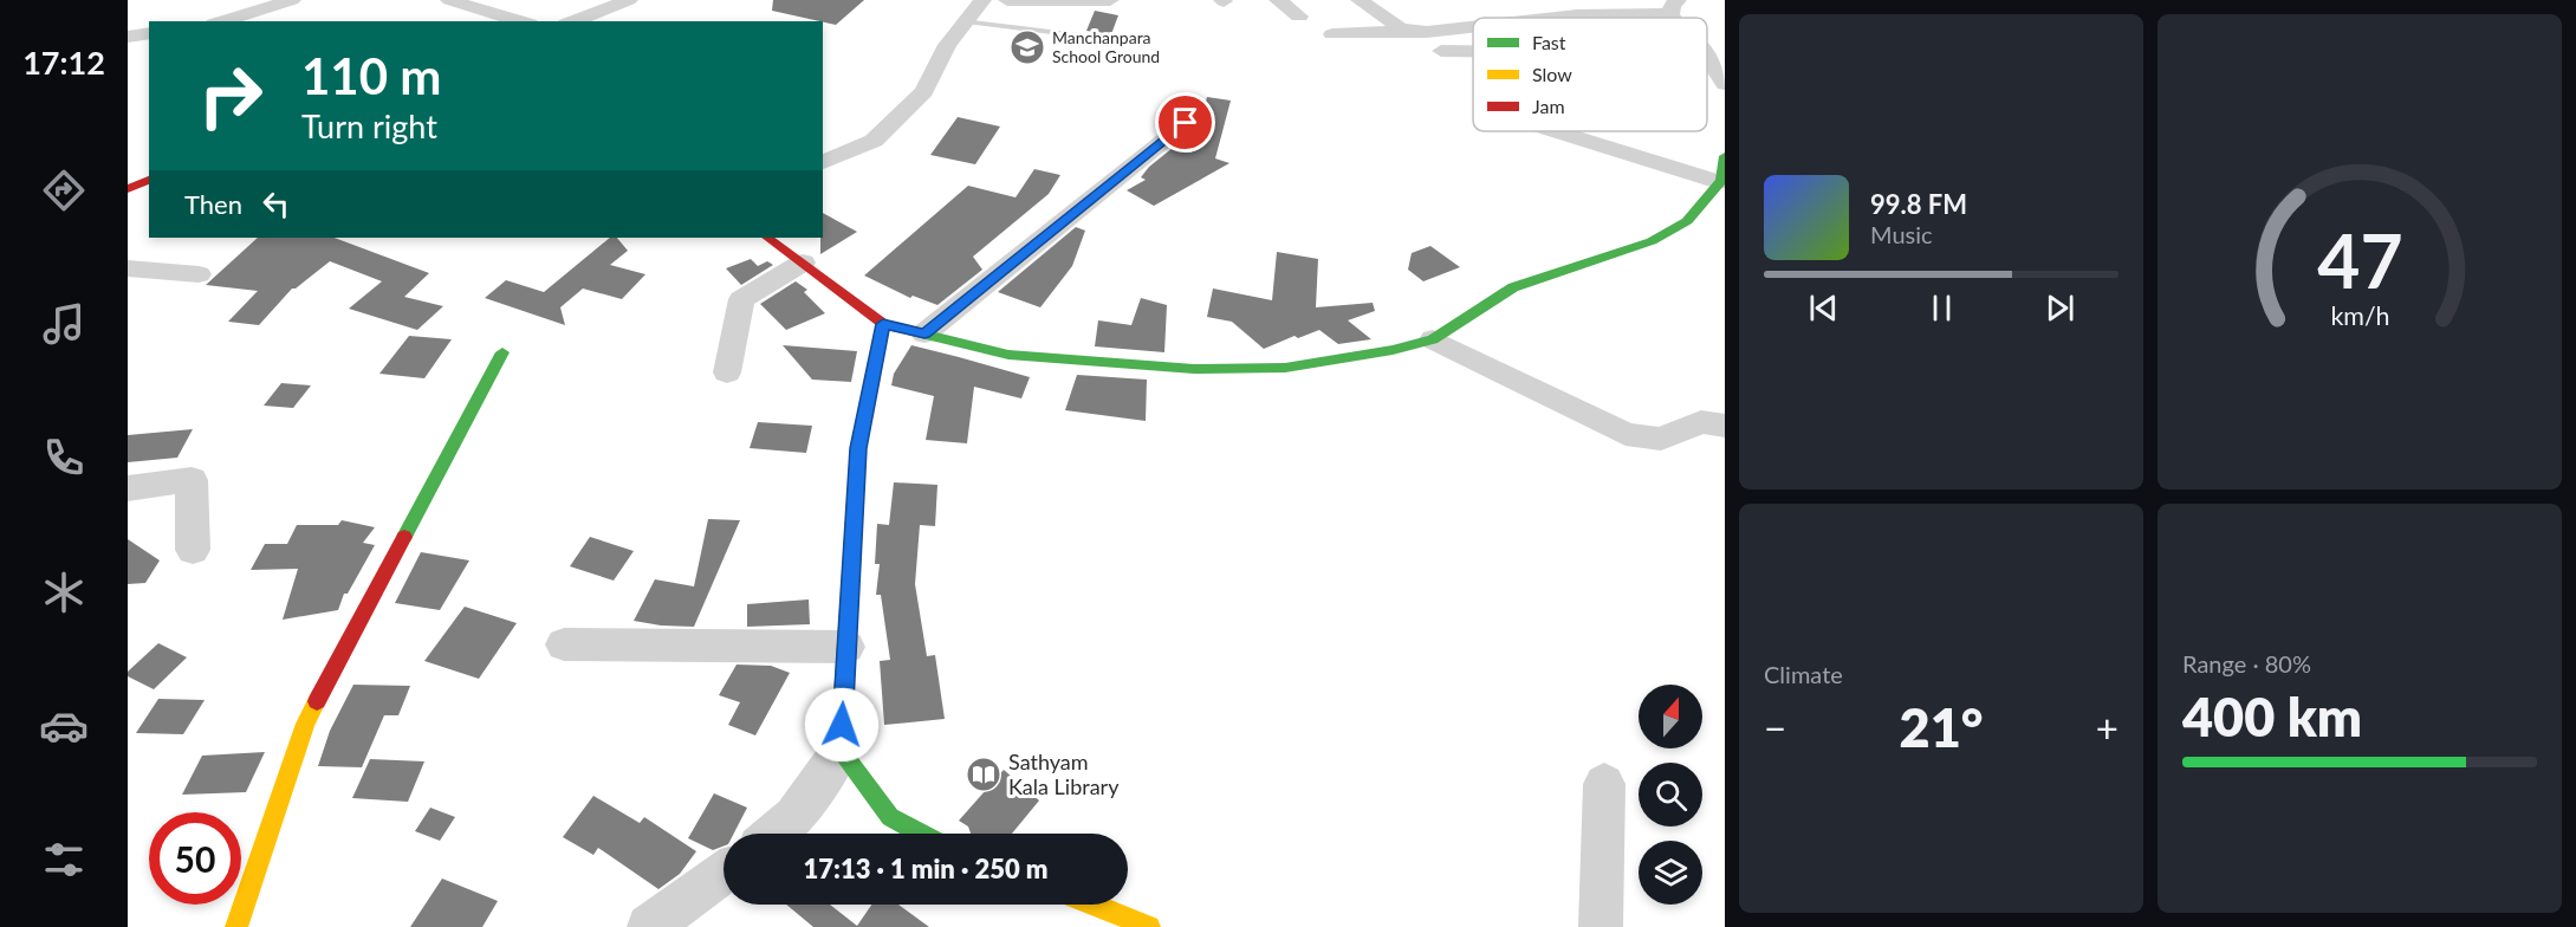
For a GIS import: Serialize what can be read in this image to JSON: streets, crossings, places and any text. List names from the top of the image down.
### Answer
{
  "places": {
    "school or university": ["Manchanpara School Ground"],
    "library": ["Sathyam Kala Library"]
  },
  "legend": ["Fast", "Slow", "Jam"],
  "north": "top",
  "page": {
    "tabs": "17:12",
    "turn": ["110 m", "Turn right"],
    "then": "Then",
    "song": ["99.8 FM", "Music"],
    "tile": [
      "Climate",
      ["Range · 80%", "400 km"]
    ],
    "heat": ["−", "21°", "+"],
    "limit": "50",
    "trip": "17:13 · 1 min · 250 m",
    "gauge": ["47", "km/h"]
  }
}
